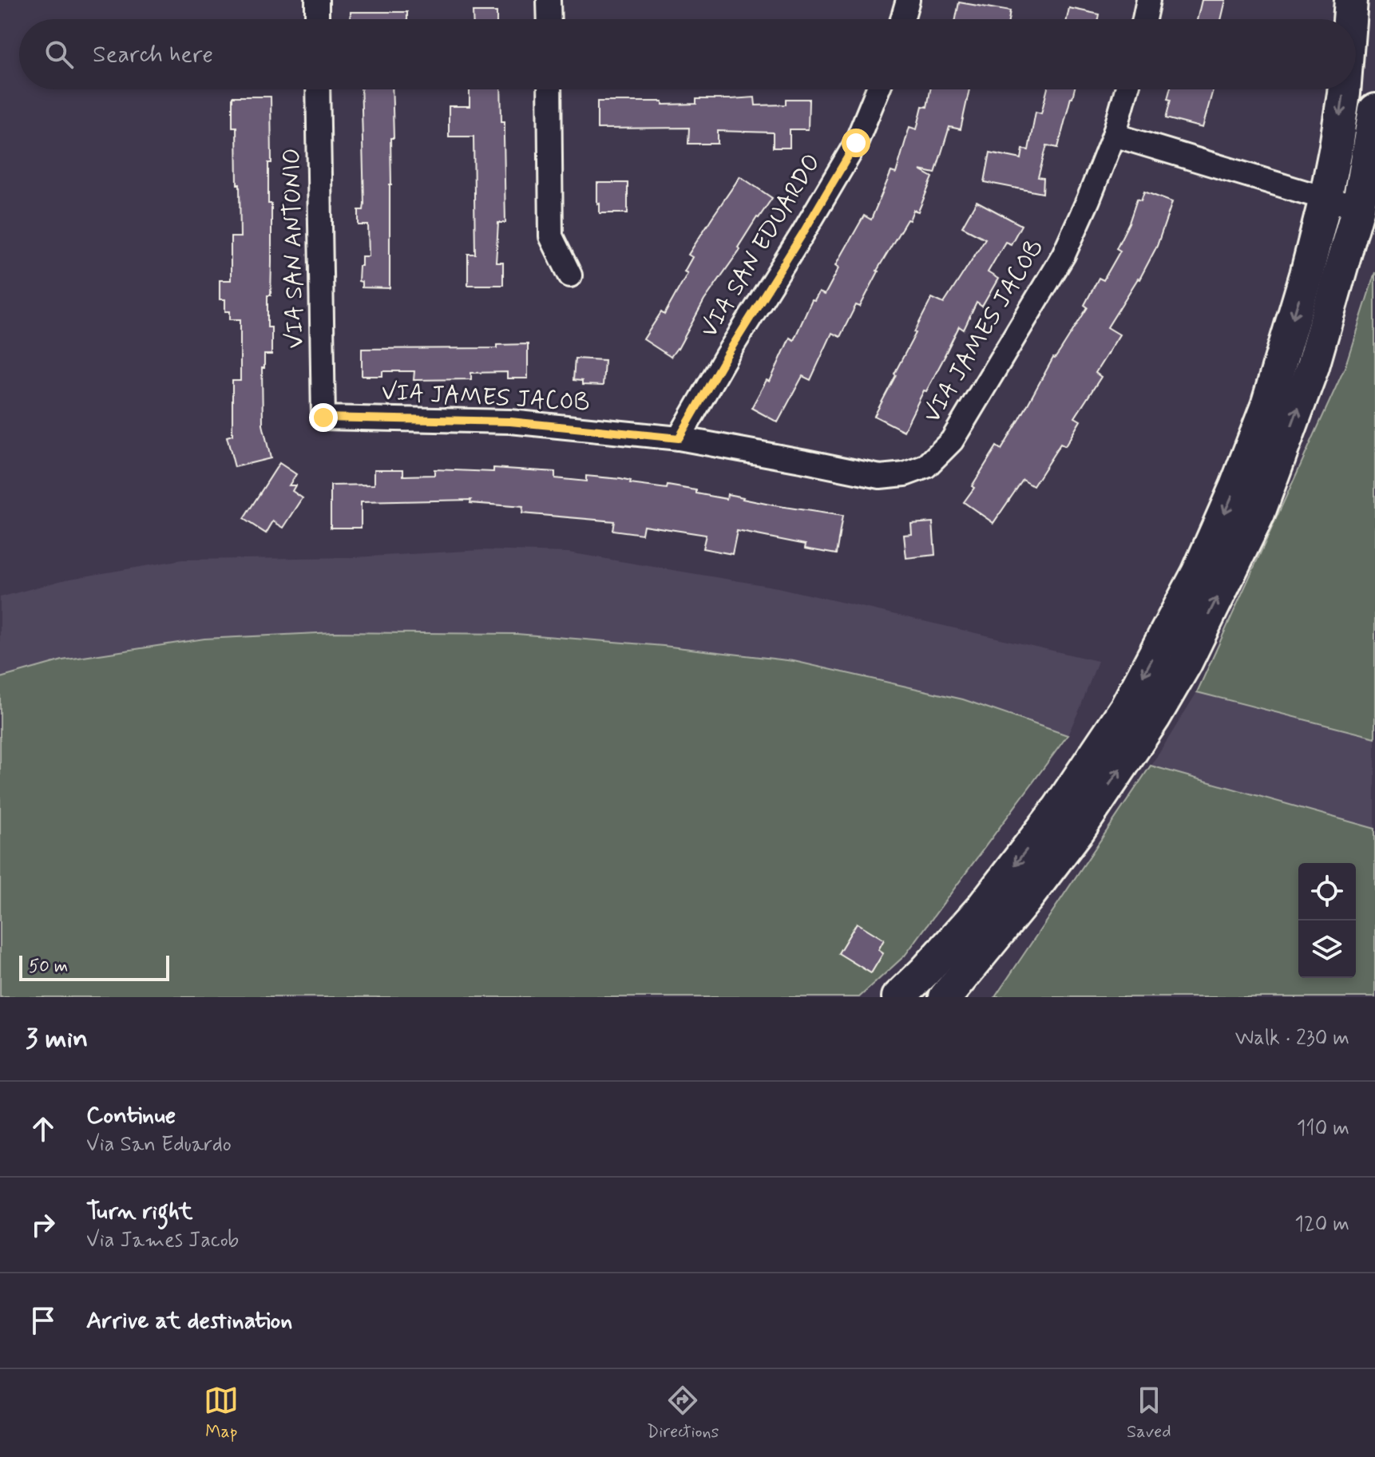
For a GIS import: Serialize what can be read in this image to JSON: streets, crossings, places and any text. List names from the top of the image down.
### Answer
{
  "streets": {
    "street": ["VIA SAN EDUARDO", "VIA SAN ANTONIO", "VIA JAMES JACOB"]
  },
  "crossings": [
    ["VIA SAN EDUARDO", "VIA JAMES JACOB"],
    ["VIA SAN ANTONIO", "VIA JAMES JACOB"]
  ],
  "scale_bar": "50 m",
  "page": {
    "search": "Search here",
    "scale": "50 m",
    "heading": ["3 min", "Walk · 230 m"],
    "list": [
      ["Continue", "Via San Eduardo", "110 m"],
      ["Turn right", "Via James Jacob", "120 m"],
      "Arrive at destination"
    ],
    "nav": ["Map", "Directions", "Saved"]
  }
}
